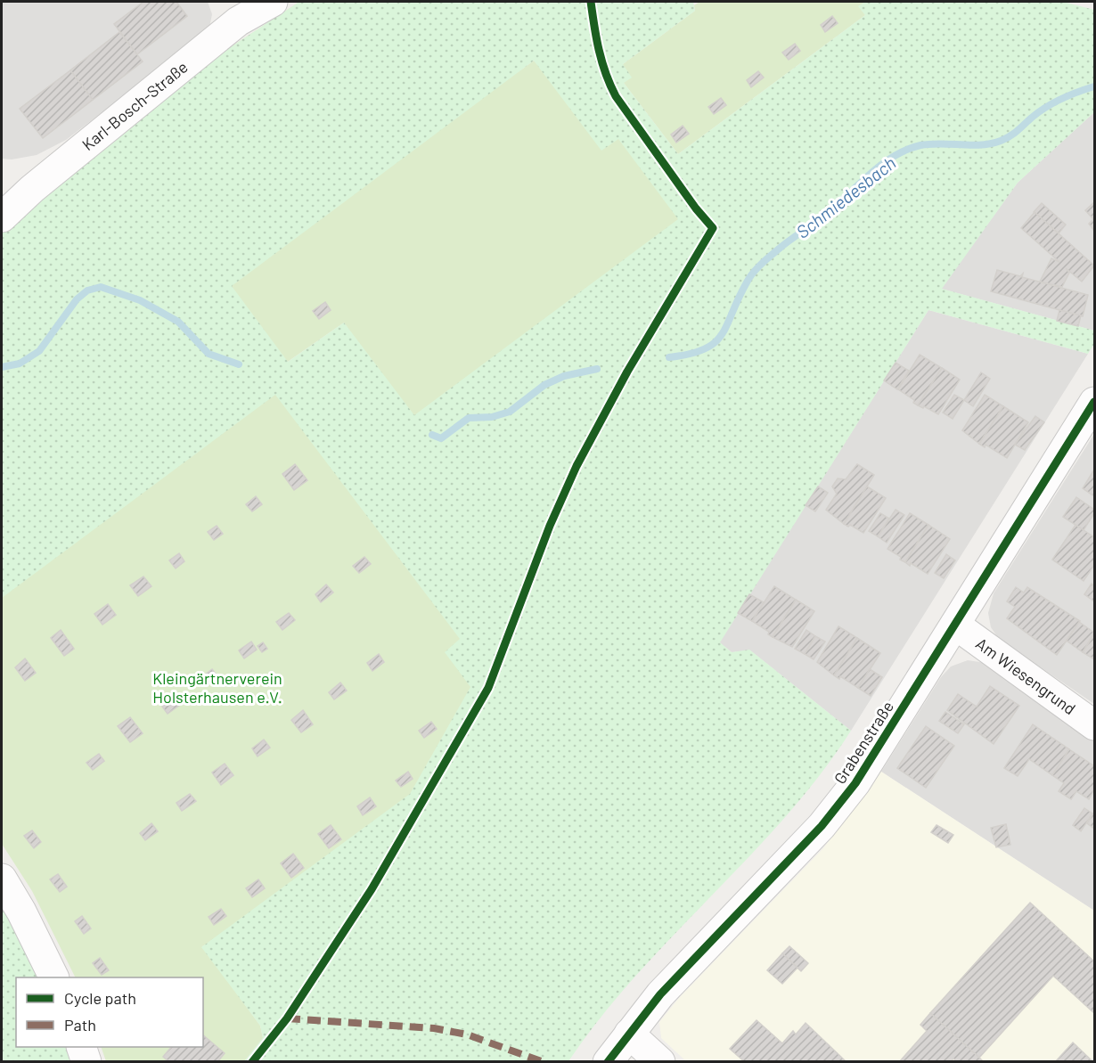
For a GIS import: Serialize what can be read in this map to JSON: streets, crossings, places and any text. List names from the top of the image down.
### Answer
{
  "streets": {
    "street": ["Karl-Bosch-Straße", "Am Wiesengrund", "Grabenstraße"]
  },
  "crossings": [
    ["Am Wiesengrund", "Grabenstraße"]
  ],
  "water": ["Schmiedesbach"],
  "parks": ["Kleingärtnerverein Holsterhausen e.V."],
  "legend": ["Cycle path", "Path"]
}
